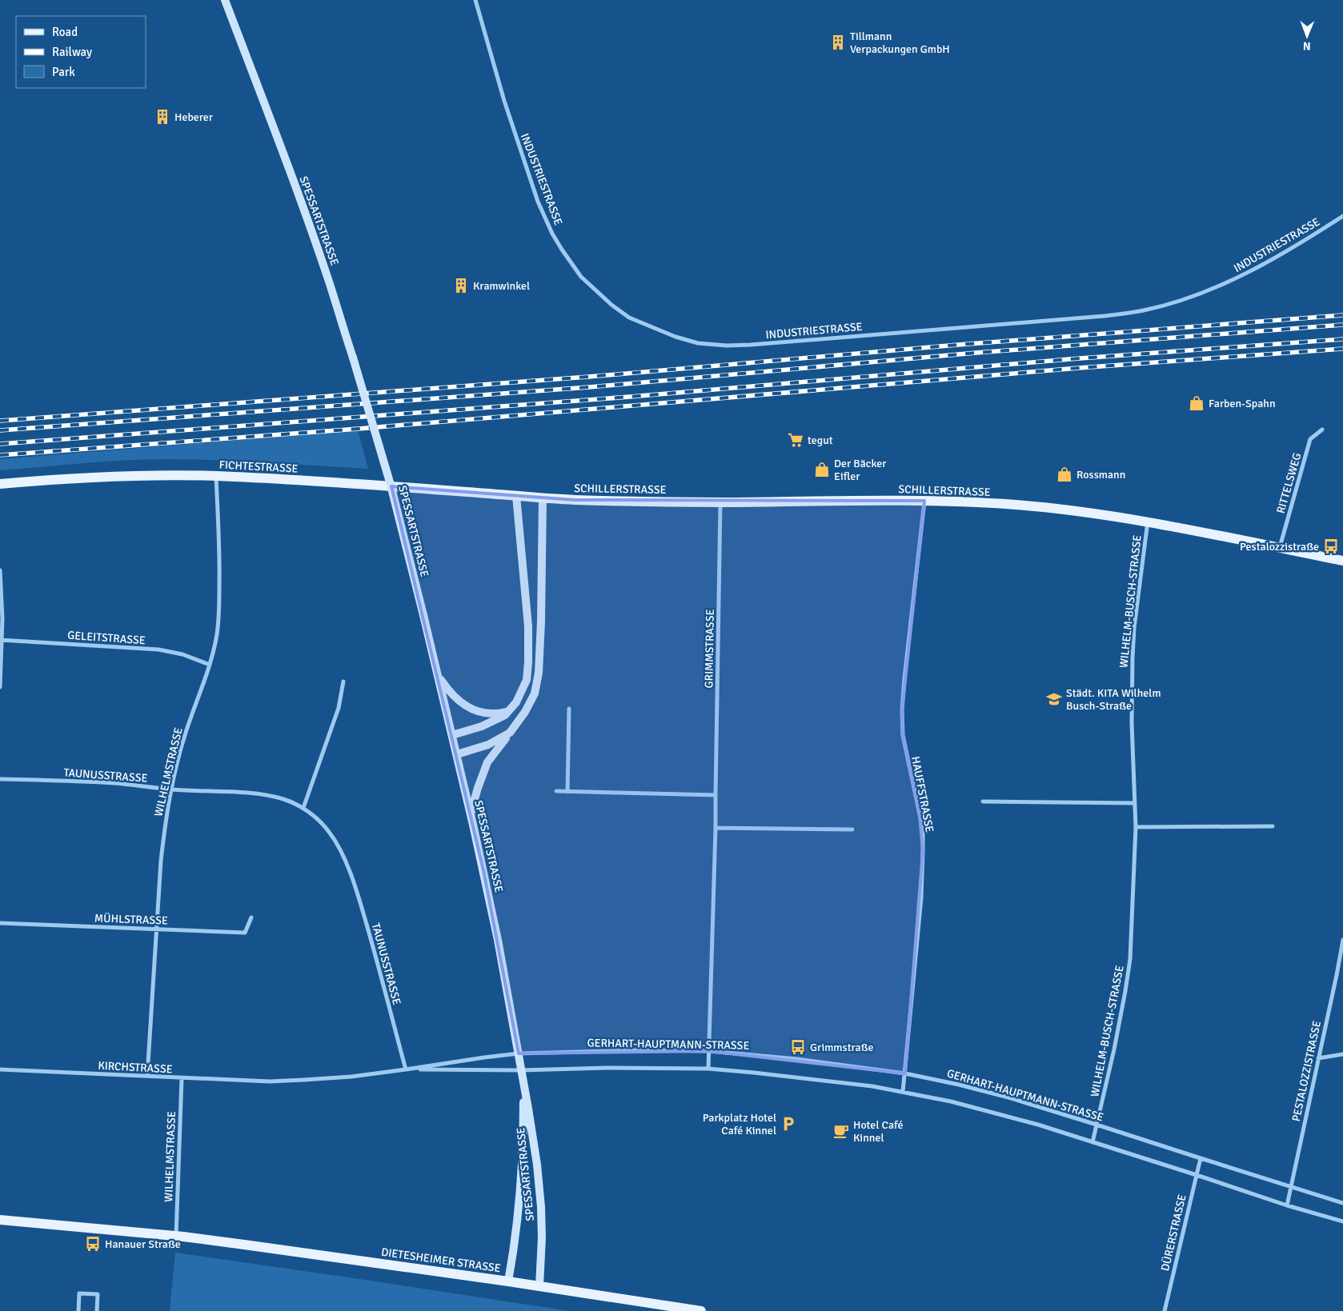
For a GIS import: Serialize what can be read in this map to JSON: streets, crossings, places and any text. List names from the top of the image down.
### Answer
{
  "streets": {
    "main road": [
      "SPESSARTSTRASSE",
      "FICHTESTRASSE",
      "SCHILLERSTRASSE",
      "DIETESHEIMER STRASSE"
    ],
    "street": [
      "INDUSTRIESTRASSE",
      "RITTELSWEG",
      "WILHELM-BUSCH-STRASSE",
      "GELEITSTRASSE",
      "GRIMMSTRASSE",
      "WILHELMSTRASSE",
      "TAUNUSSTRASSE",
      "HAUFFSTRASSE",
      "MÜHLSTRASSE",
      "GERHART-HAUPTMANN-STRASSE",
      "KIRCHSTRASSE",
      "PESTALOZZISTRASSE",
      "DÜRERSTRASSE"
    ]
  },
  "crossings": [
    ["SPESSARTSTRASSE", "GERHART-HAUPTMANN-STRASSE"],
    ["SPESSARTSTRASSE", "DIETESHEIMER STRASSE"],
    ["FICHTESTRASSE", "SCHILLERSTRASSE"],
    ["FICHTESTRASSE", "WILHELMSTRASSE"],
    ["RITTELSWEG", "SCHILLERSTRASSE"],
    ["SCHILLERSTRASSE", "WILHELM-BUSCH-STRASSE"],
    ["SCHILLERSTRASSE", "GRIMMSTRASSE"],
    ["SCHILLERSTRASSE", "HAUFFSTRASSE"],
    ["WILHELM-BUSCH-STRASSE", "GERHART-HAUPTMANN-STRASSE"],
    ["GELEITSTRASSE", "WILHELMSTRASSE"],
    ["GRIMMSTRASSE", "GERHART-HAUPTMANN-STRASSE"],
    ["WILHELMSTRASSE", "TAUNUSSTRASSE"],
    ["WILHELMSTRASSE", "MÜHLSTRASSE"],
    ["WILHELMSTRASSE", "KIRCHSTRASSE"],
    ["WILHELMSTRASSE", "DIETESHEIMER STRASSE"],
    ["TAUNUSSTRASSE", "GERHART-HAUPTMANN-STRASSE"],
    ["HAUFFSTRASSE", "GERHART-HAUPTMANN-STRASSE"],
    ["GERHART-HAUPTMANN-STRASSE", "KIRCHSTRASSE"],
    ["GERHART-HAUPTMANN-STRASSE", "PESTALOZZISTRASSE"],
    ["GERHART-HAUPTMANN-STRASSE", "DÜRERSTRASSE"]
  ],
  "places": {
    "building": ["Tillmann Verpackungen GmbH", "Heberer", "Kramwinkel"],
    "shop": ["Farben-Spahn", "Der Bäcker Eifler", "Rossmann"],
    "supermarket": ["tegut"],
    "bus stop": ["Pestalozzistraße", "Grimmstraße", "Hanauer Straße"],
    "school or university": ["Städt. KITA Wilhelm Busch-Straße"],
    "parking": ["Parkplatz Hotel Café Kinnel"],
    "cafe": ["Hotel Café Kinnel"]
  },
  "legend": ["Road", "Railway", "Park"],
  "north": "bottom"
}
